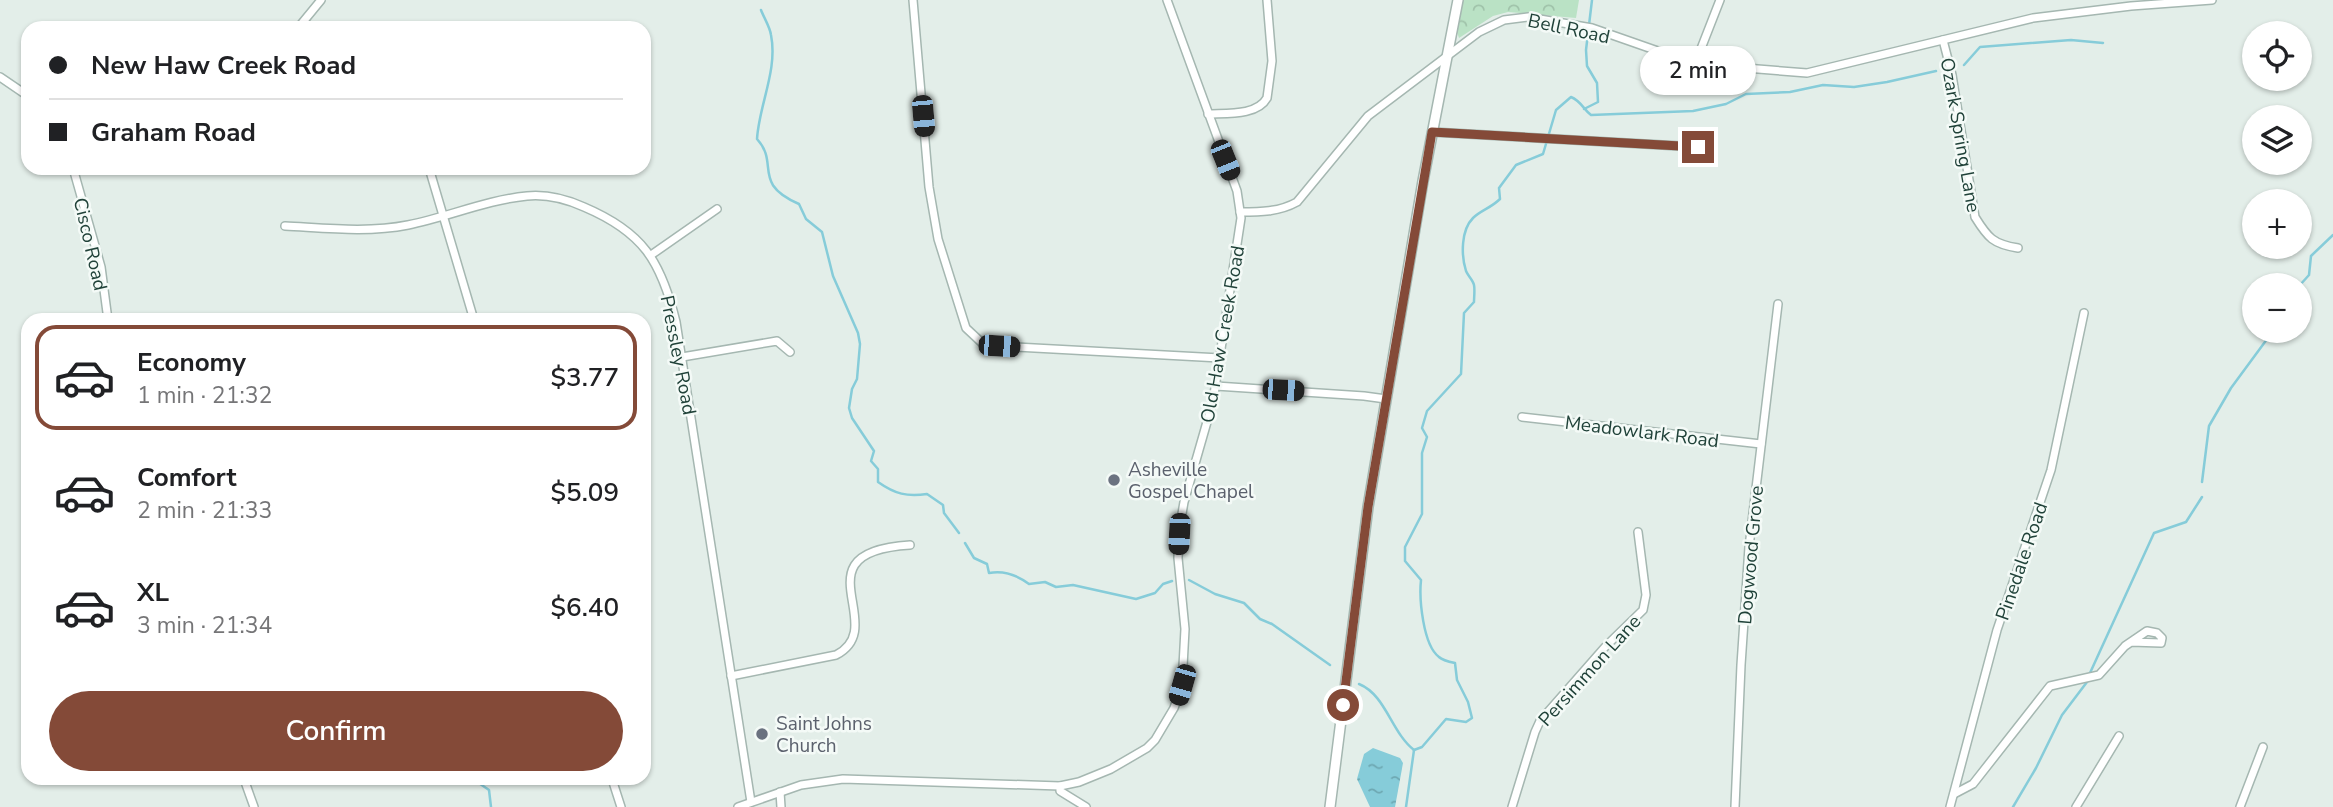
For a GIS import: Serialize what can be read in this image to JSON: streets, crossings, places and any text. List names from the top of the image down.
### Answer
{
  "streets": {
    "street": [
      "Bell Road",
      "Ozark Spring Lane",
      "Cisco Road",
      "Old Haw Creek Road",
      "Pressley Road",
      "Meadowlark Road",
      "Dogwood Grove",
      "Pinedale Road",
      "Persimmon Lane"
    ]
  },
  "crossings": [
    ["Bell Road", "Ozark Spring Lane"],
    ["Bell Road", "Old Haw Creek Road"],
    ["Old Haw Creek Road", "Pressley Road"],
    ["Meadowlark Road", "Dogwood Grove"]
  ],
  "places": ["Asheville Gospel Chapel", "Saint Johns Church"],
  "page": {
    "map_buttons": ["+", "−"],
    "banner": ["New Haw Creek Road", "Graham Road"],
    "bubble": "2 min",
    "list": [
      {
        "name": "Economy",
        "note": "1 min · 21:32",
        "value": "$3.77"
      },
      {
        "name": "Comfort",
        "note": "2 min · 21:33",
        "value": "$5.09"
      },
      {
        "name": "XL",
        "note": "3 min · 21:34",
        "value": "$6.40"
      }
    ],
    "buttons": "Confirm"
  }
}
